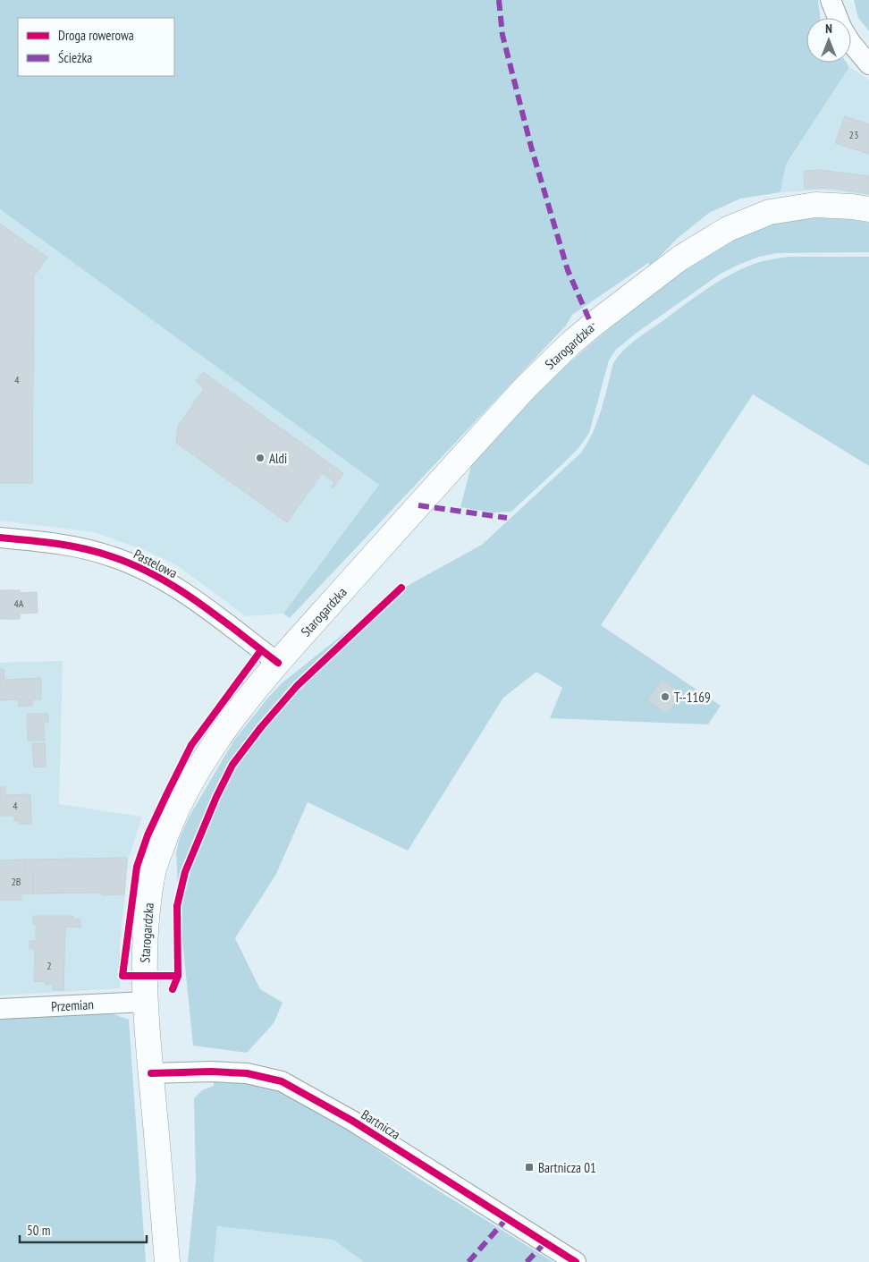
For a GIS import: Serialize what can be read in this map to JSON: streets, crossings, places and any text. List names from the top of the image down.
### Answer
{
  "streets": {
    "main road": ["Starogardzka"],
    "street": ["Pastelowa", "Przemian", "Bartnicza"]
  },
  "crossings": [
    ["Starogardzka", "Pastelowa"],
    ["Starogardzka", "Przemian"],
    ["Starogardzka", "Bartnicza"]
  ],
  "places": {
    "other": ["Aldi", "T--1169"],
    "transit": ["Bartnicza 01"]
  },
  "house_numbers": [
    "23",
    "4",
    "4A",
    "4",
    "2B",
    "2"
  ],
  "legend": ["Droga rowerowa", "Ścieżka"],
  "scale_bar": "50 m",
  "north": "top"
}
